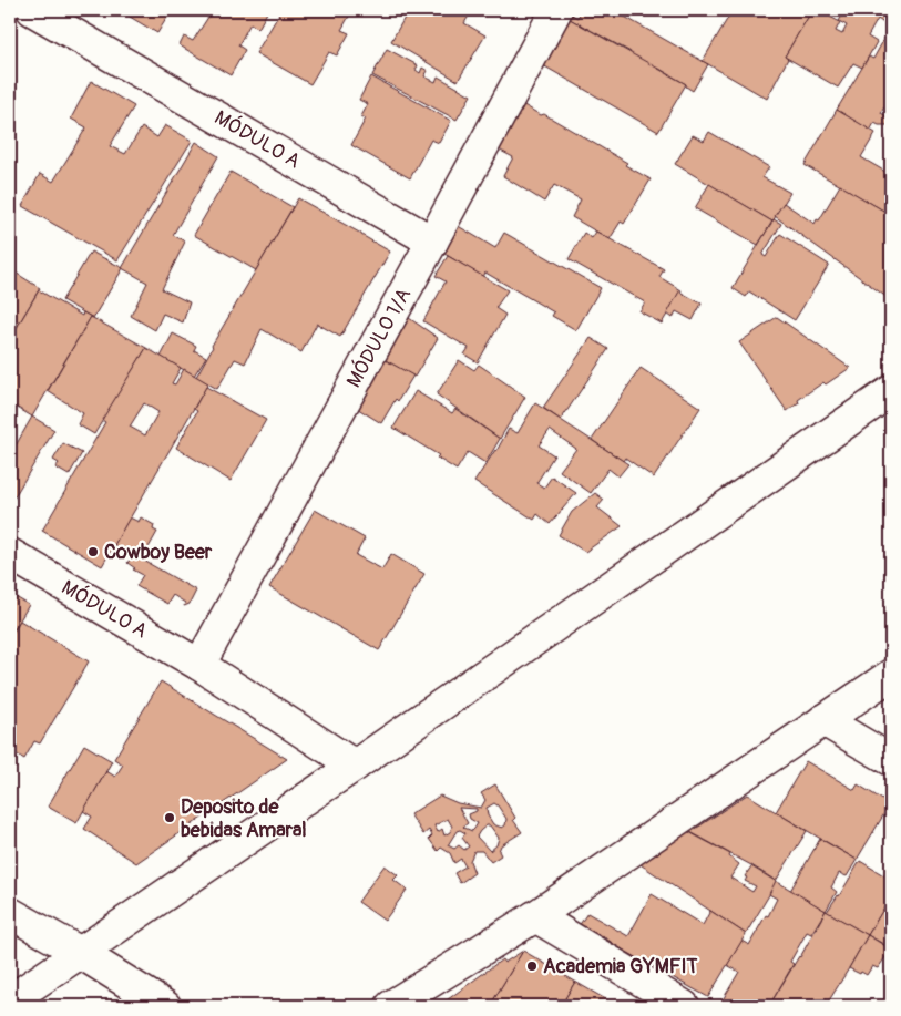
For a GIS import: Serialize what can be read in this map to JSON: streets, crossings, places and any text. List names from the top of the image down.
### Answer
{
  "streets": {
    "street": ["MÓDULO A", "MÓDULO 1/A"]
  },
  "crossings": [
    ["MÓDULO A", "MÓDULO 1/A"]
  ],
  "places": ["Cowboy Beer", "Deposito de bebidas Amaral", "Academia GYMFIT"]
}
